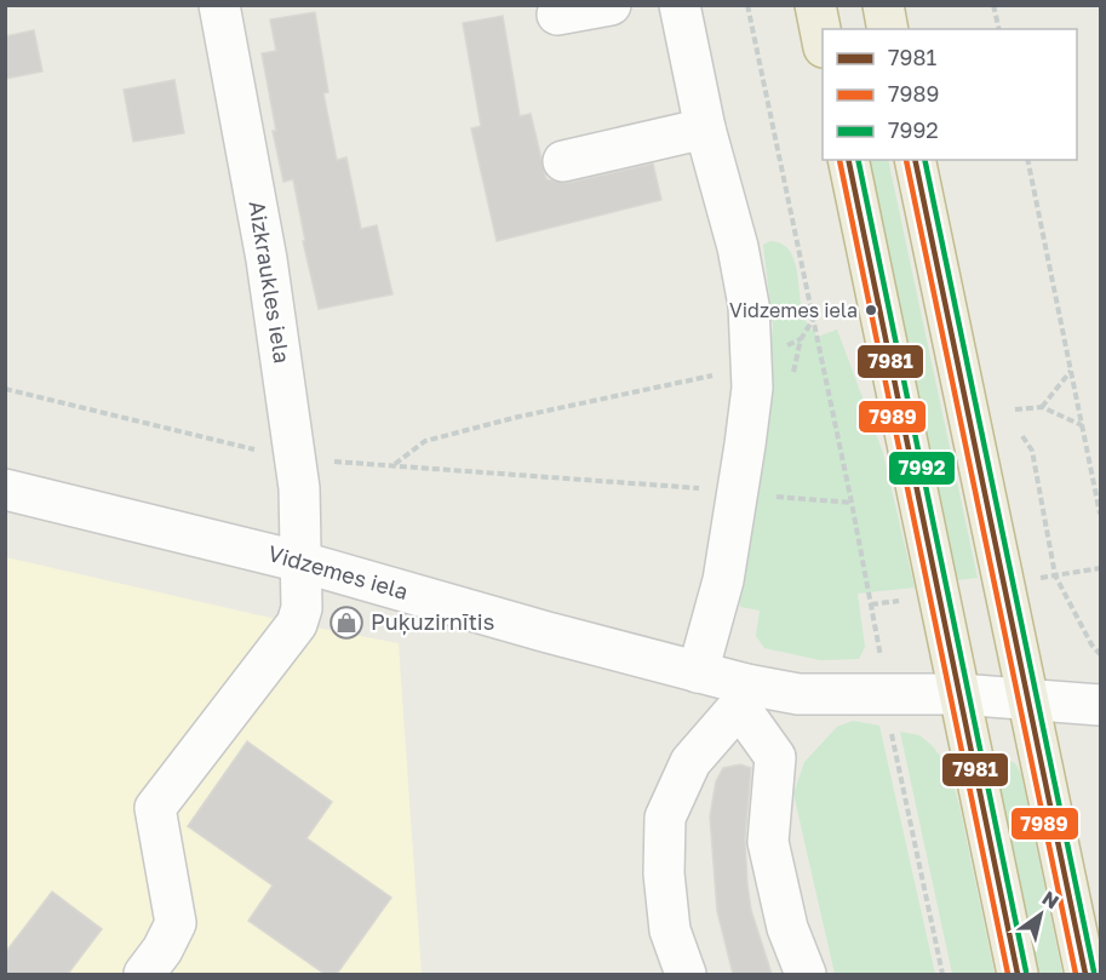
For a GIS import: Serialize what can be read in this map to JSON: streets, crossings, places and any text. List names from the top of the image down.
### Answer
{
  "streets": {
    "street": ["Aizkraukles iela", "Vidzemes iela"]
  },
  "crossings": [
    ["Aizkraukles iela", "Vidzemes iela"]
  ],
  "places": {
    "other": ["Vidzemes iela"],
    "shop": ["Puķuzirnītis"]
  },
  "lines": ["transit line 7981", "transit line 7989", "transit line 7992"],
  "legend": ["7981", "7989", "7992"],
  "north": "top right"
}
